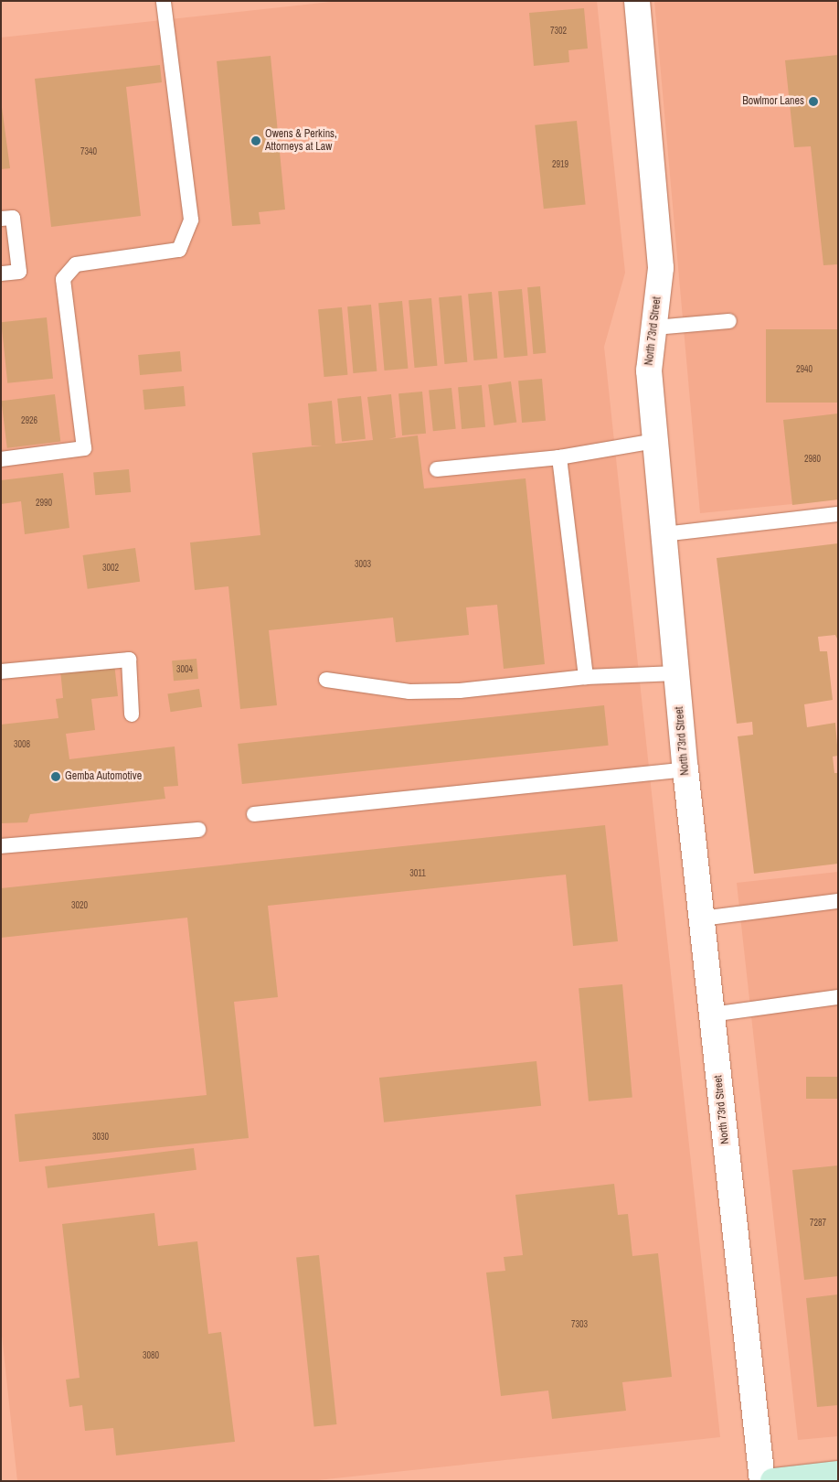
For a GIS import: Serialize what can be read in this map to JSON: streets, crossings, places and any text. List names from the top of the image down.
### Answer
{
  "streets": {
    "street": ["North 73rd Street"]
  },
  "places": ["Bowlmor Lanes", "Owens & Perkins, Attorneys at Law", "Gemba Automotive"],
  "house_numbers": [
    "7302",
    "7340",
    "2919",
    "2940",
    "2926",
    "2980",
    "2990",
    "3003",
    "3002",
    "3004",
    "3008",
    "3011",
    "3020",
    "3030",
    "7287",
    "7303",
    "3080"
  ]
}
